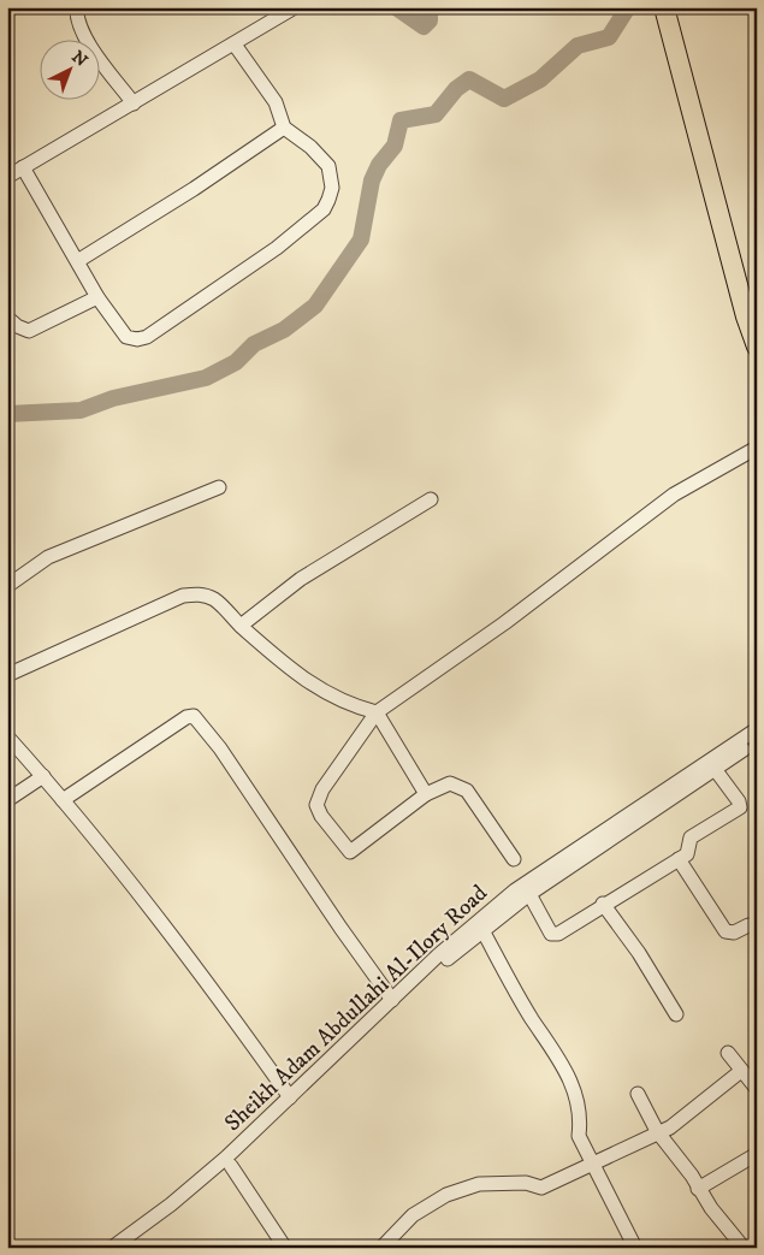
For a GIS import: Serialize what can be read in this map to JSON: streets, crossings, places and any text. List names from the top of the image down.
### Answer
{
  "streets": {
    "street": ["Sheikh Adam Abdullahi Al-Ilory Road"]
  },
  "north": "top right"
}
